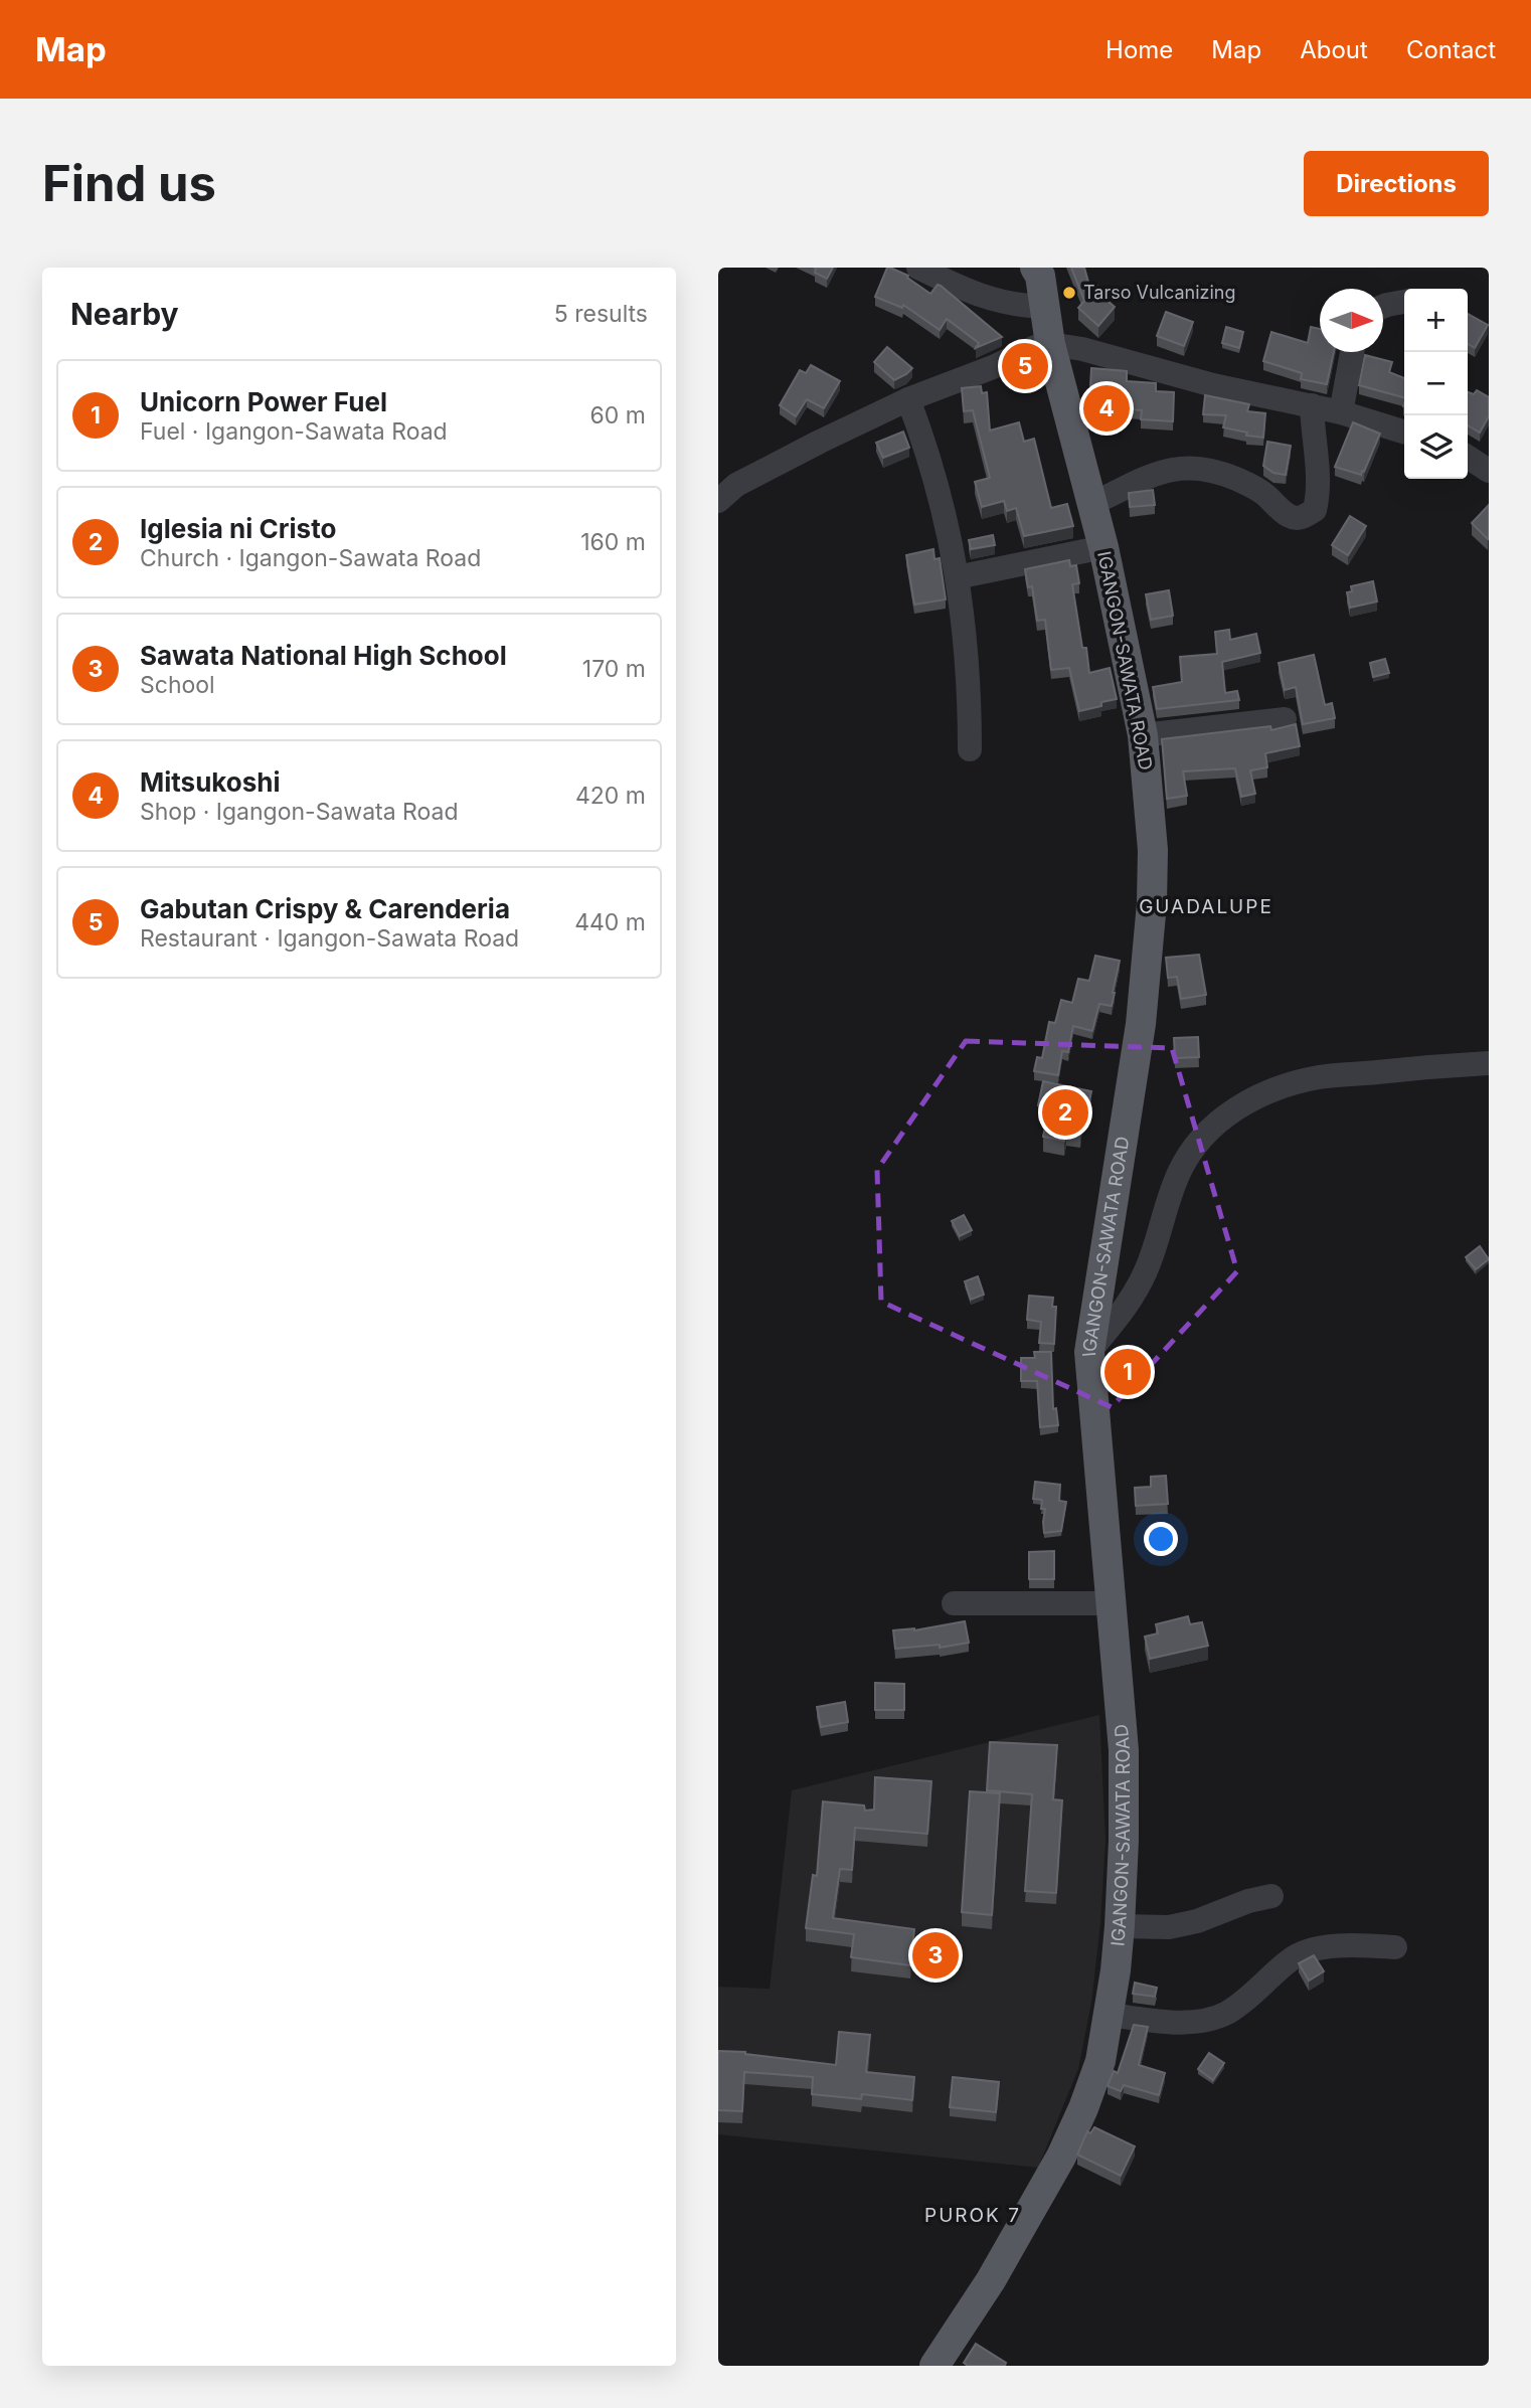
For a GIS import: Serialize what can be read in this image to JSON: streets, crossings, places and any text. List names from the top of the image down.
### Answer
{
  "streets": {
    "main road": ["IGANGON-SAWATA ROAD"]
  },
  "districts": ["GUADALUPE", "PUROK 7"],
  "places": ["Tarso Vulcanizing"],
  "north": "right",
  "page": {
    "header": "Map",
    "nav": [
      "Home",
      "Map",
      "About",
      "Contact"
    ],
    "buttons": "Directions",
    "title": "Find us",
    "heading": ["Nearby", "5 results"],
    "map_buttons": ["+", "−"],
    "pins": [
      "5",
      "4",
      "2",
      "1",
      "3"
    ],
    "list": [
      {
        "mark": "1",
        "name": "Unicorn Power Fuel",
        "note": "Fuel · Igangon-Sawata Road",
        "value": "60 m"
      },
      {
        "mark": "2",
        "name": "Iglesia ni Cristo",
        "note": "Church · Igangon-Sawata Road",
        "value": "160 m"
      },
      {
        "mark": "3",
        "name": "Sawata National High School",
        "note": "School",
        "value": "170 m"
      },
      {
        "mark": "4",
        "name": "Mitsukoshi",
        "note": "Shop · Igangon-Sawata Road",
        "value": "420 m"
      },
      {
        "mark": "5",
        "name": "Gabutan Crispy & Carenderia",
        "note": "Restaurant · Igangon-Sawata Road",
        "value": "440 m"
      }
    ]
  }
}
